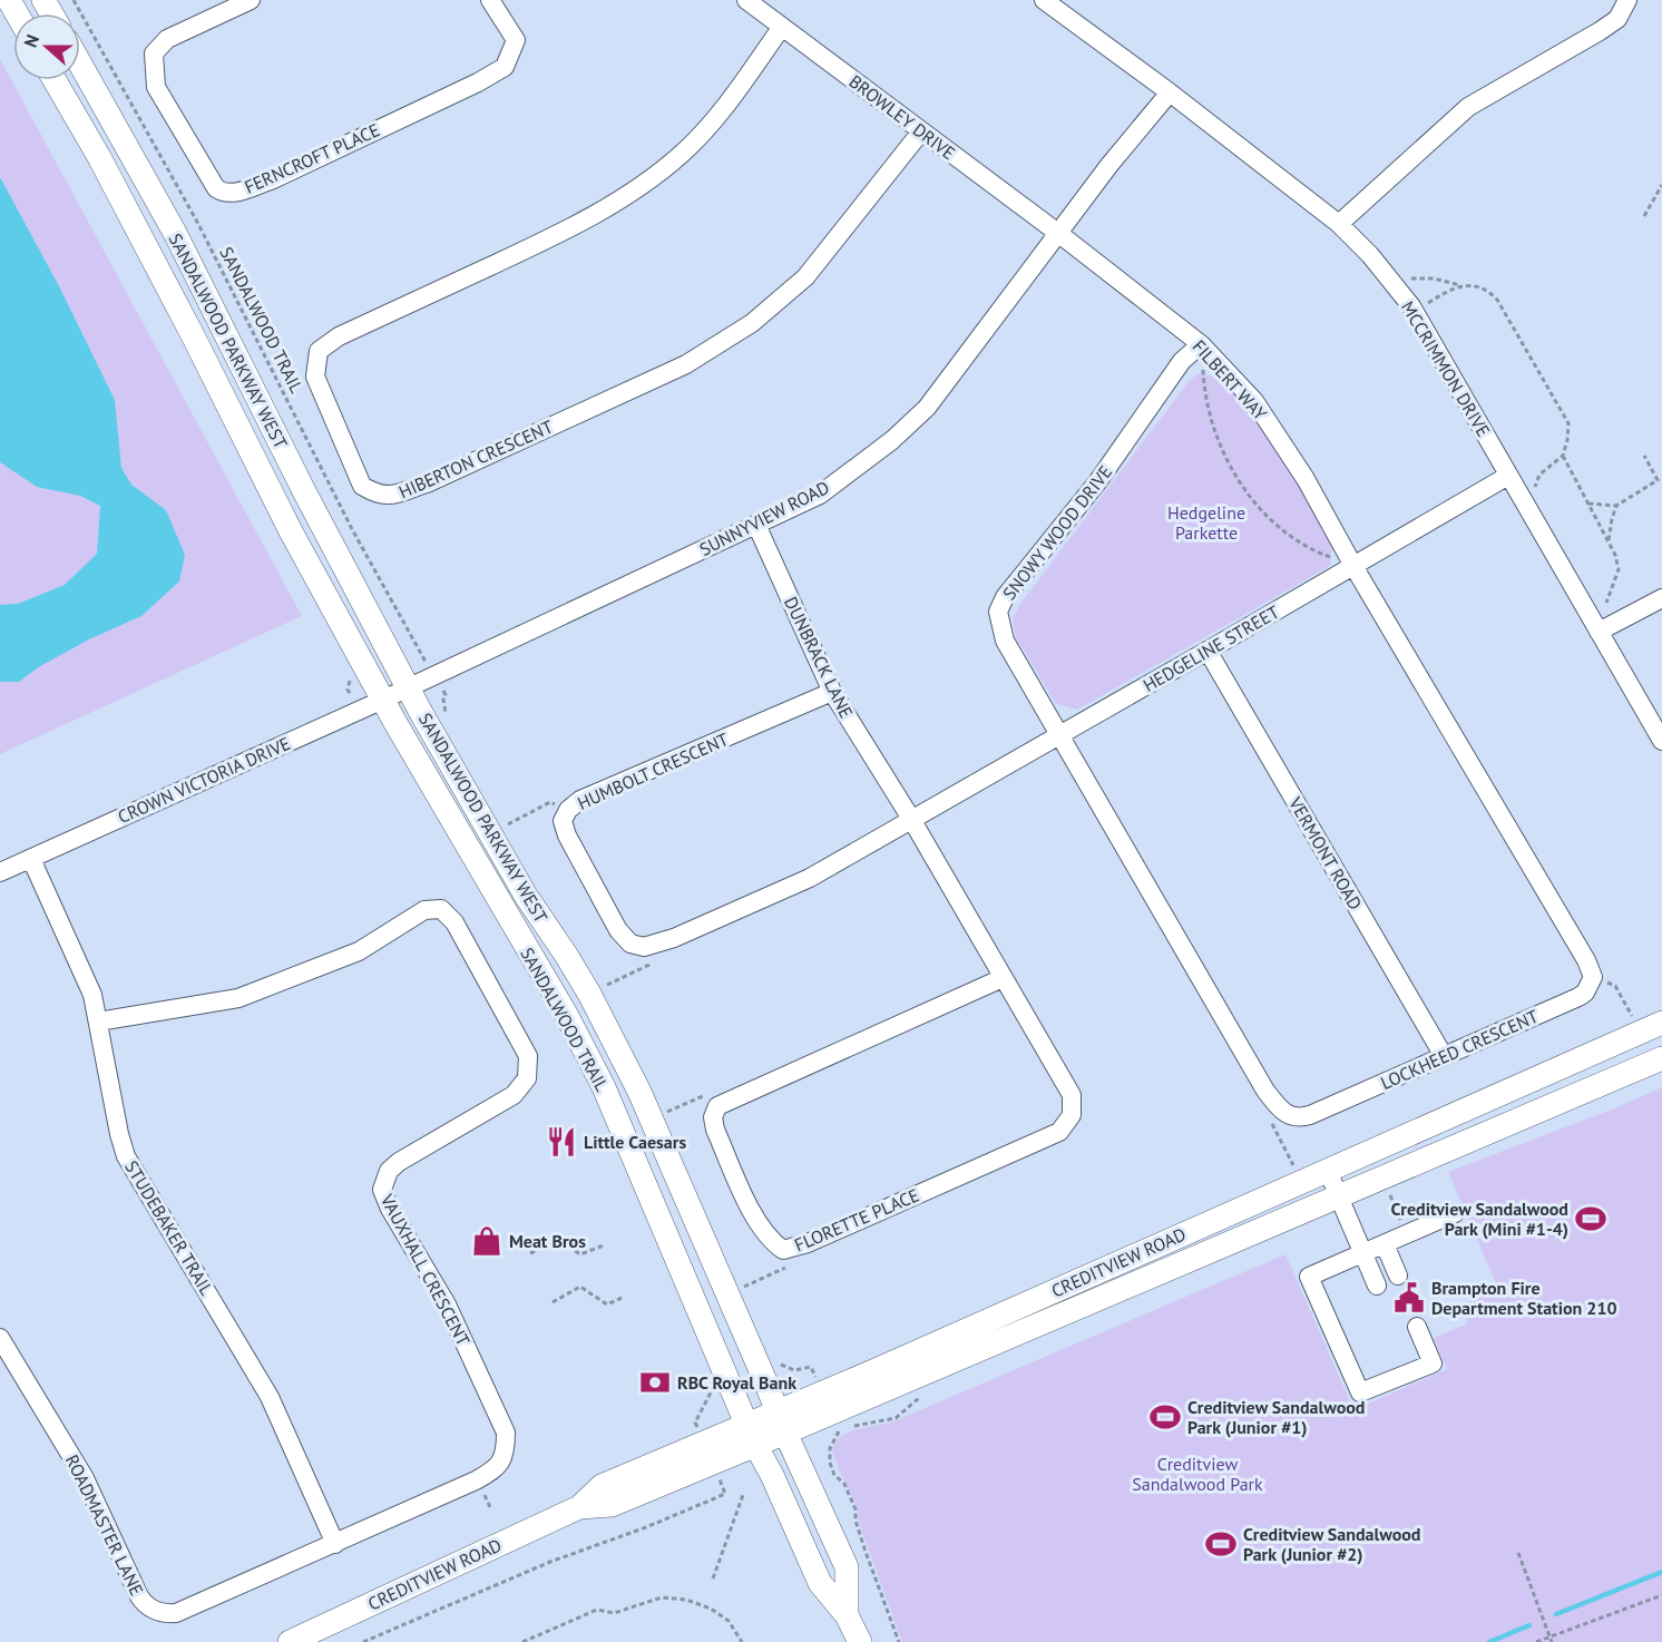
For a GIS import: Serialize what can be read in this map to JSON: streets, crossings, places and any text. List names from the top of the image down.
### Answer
{
  "streets": {
    "main road": ["SANDALWOOD PARKWAY WEST", "CREDITVIEW ROAD"],
    "street": [
      "BROWLEY DRIVE",
      "FERNCROFT PLACE",
      "MCCRIMMON DRIVE",
      "FILBERT WAY",
      "HIBERTON CRESCENT",
      "SUNNYVIEW ROAD",
      "SNOWY WOOD DRIVE",
      "HEDGELINE STREET",
      "DUNBRACK LANE",
      "HUMBOLT CRESCENT",
      "CROWN VICTORIA DRIVE",
      "VERMONT ROAD",
      "LOCKHEED CRESCENT",
      "FLORETTE PLACE",
      "STUDEBAKER TRAIL",
      "VAUXHALL CRESCENT",
      "ROADMASTER LANE"
    ],
    "path": ["SANDALWOOD TRAIL"]
  },
  "crossings": [
    ["BROWLEY DRIVE", "FILBERT WAY"],
    ["BROWLEY DRIVE", "HIBERTON CRESCENT"],
    ["BROWLEY DRIVE", "SUNNYVIEW ROAD"],
    ["SANDALWOOD PARKWAY WEST", "SUNNYVIEW ROAD"],
    ["SANDALWOOD PARKWAY WEST", "CROWN VICTORIA DRIVE"],
    ["SANDALWOOD PARKWAY WEST", "CREDITVIEW ROAD"],
    ["MCCRIMMON DRIVE", "SUNNYVIEW ROAD"],
    ["MCCRIMMON DRIVE", "HEDGELINE STREET"],
    ["FILBERT WAY", "SUNNYVIEW ROAD"],
    ["FILBERT WAY", "SNOWY WOOD DRIVE"],
    ["FILBERT WAY", "HEDGELINE STREET"],
    ["SUNNYVIEW ROAD", "DUNBRACK LANE"],
    ["SUNNYVIEW ROAD", "CROWN VICTORIA DRIVE"],
    ["SNOWY WOOD DRIVE", "HEDGELINE STREET"],
    ["HEDGELINE STREET", "DUNBRACK LANE"],
    ["HEDGELINE STREET", "VERMONT ROAD"],
    ["HEDGELINE STREET", "FLORETTE PLACE"],
    ["DUNBRACK LANE", "HUMBOLT CRESCENT"],
    ["DUNBRACK LANE", "FLORETTE PLACE"],
    ["CROWN VICTORIA DRIVE", "STUDEBAKER TRAIL"],
    ["VERMONT ROAD", "LOCKHEED CRESCENT"],
    ["STUDEBAKER TRAIL", "VAUXHALL CRESCENT"],
    ["STUDEBAKER TRAIL", "ROADMASTER LANE"],
    ["VAUXHALL CRESCENT", "ROADMASTER LANE"]
  ],
  "parks": ["Hedgeline Parkette", "Creditview Sandalwood Park"],
  "places": {
    "restaurant": ["Little Caesars"],
    "sports": ["Creditview Sandalwood Park (Mini #1-4)", "Creditview Sandalwood Park (Junior #1)", "Creditview Sandalwood Park (Junior #2)"],
    "shop": ["Meat Bros"],
    "public building": ["Brampton Fire Department Station 210"],
    "bank": ["RBC Royal Bank"]
  },
  "north": "left"
}
